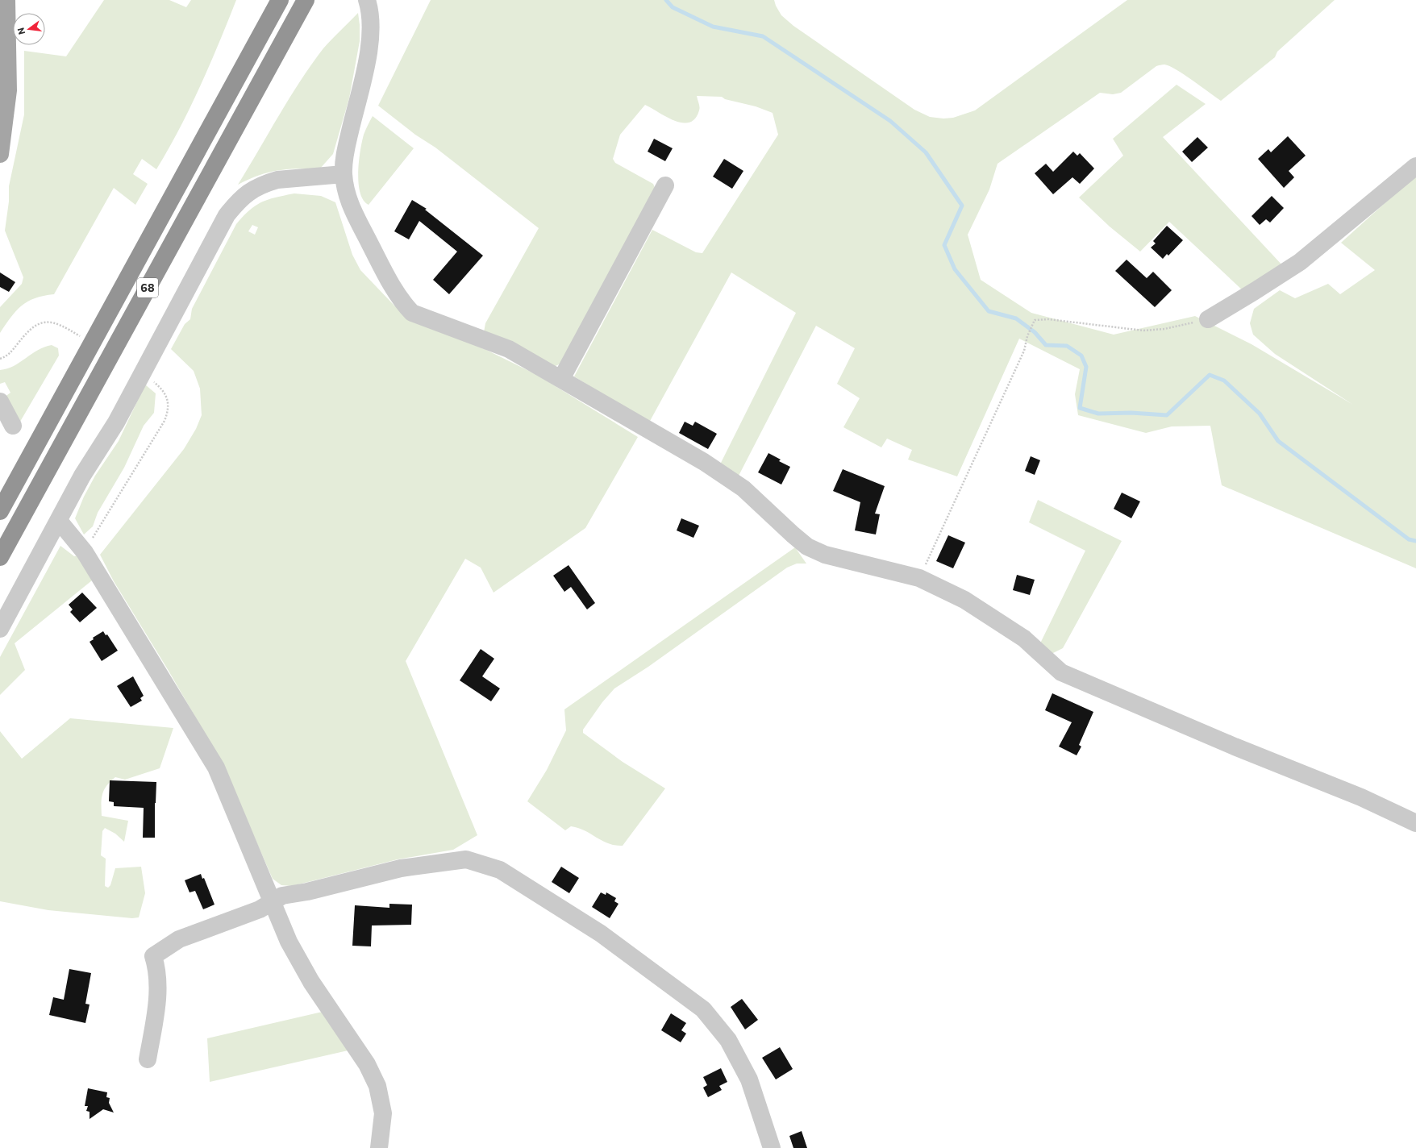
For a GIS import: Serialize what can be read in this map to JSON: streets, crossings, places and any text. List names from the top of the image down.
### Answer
{
  "streets": {
    "highway": ["68"]
  },
  "north": "left"
}
